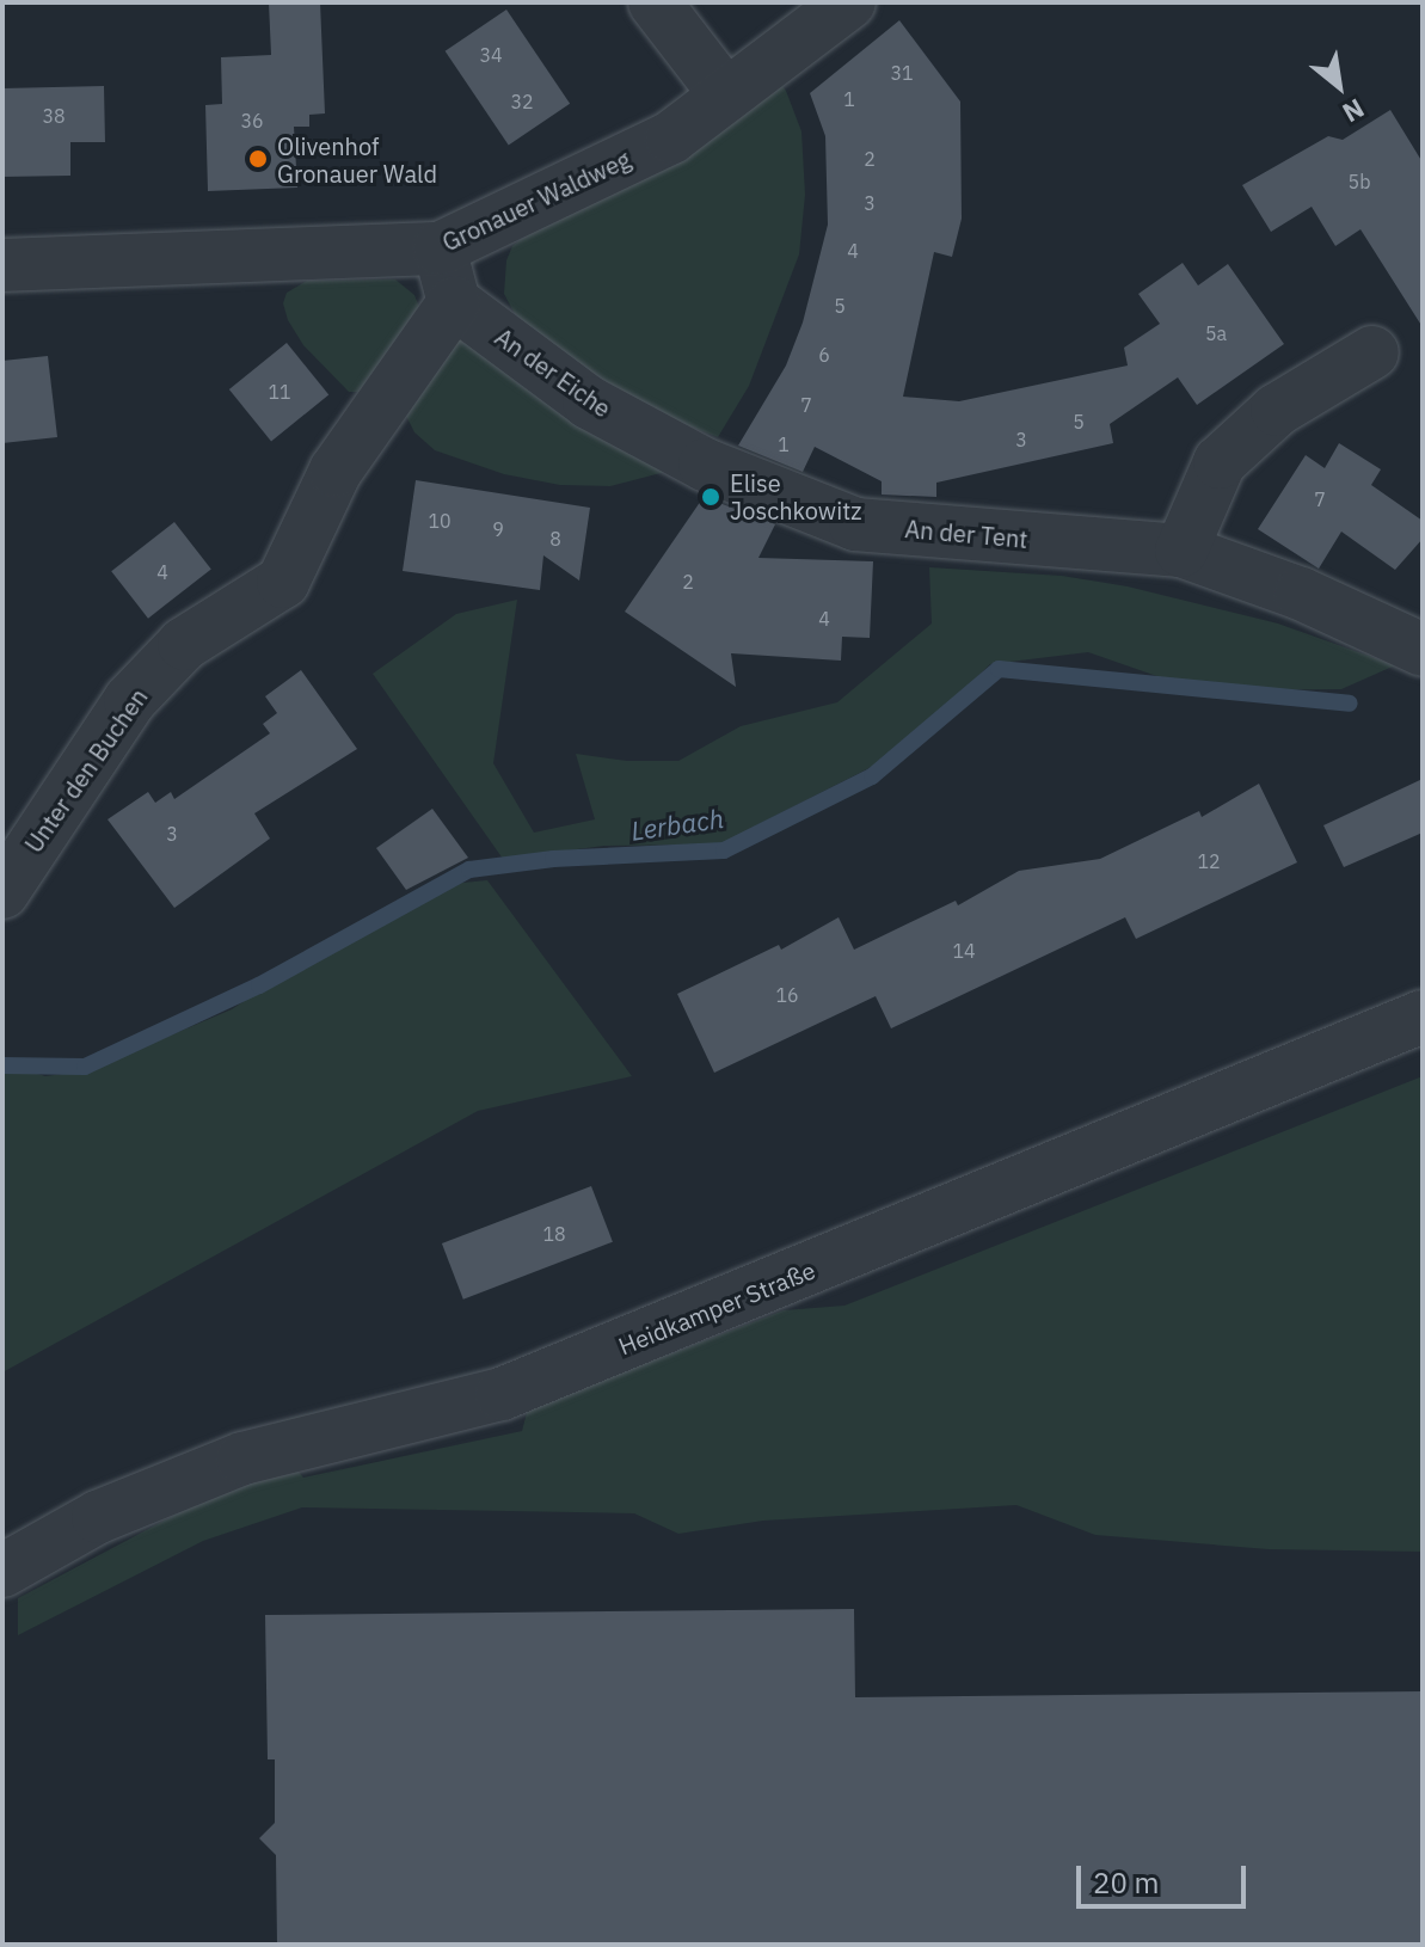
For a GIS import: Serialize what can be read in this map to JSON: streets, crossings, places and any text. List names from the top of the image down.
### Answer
{
  "streets": {
    "street": [
      "Gronauer Waldweg",
      "An der Eiche",
      "An der Tent",
      "Unter den Buchen",
      "Heidkamper Straße"
    ]
  },
  "crossings": [
    ["An der Eiche", "An der Tent"],
    ["An der Eiche", "Unter den Buchen"]
  ],
  "water": ["Lerbach"],
  "places": ["Olivenhof Gronauer Wald", "Elise Joschkowitz"],
  "house_numbers": [
    "34",
    "31",
    "1",
    "32",
    "38",
    "36",
    "2",
    "5b",
    "3",
    "4",
    "5",
    "5a",
    "6",
    "11",
    "7",
    "5",
    "3",
    "1",
    "7",
    "10",
    "9",
    "8",
    "4",
    "2",
    "4",
    "3",
    "12",
    "14",
    "16",
    "18"
  ],
  "scale_bar": "20 m",
  "north": "bottom right"
}
